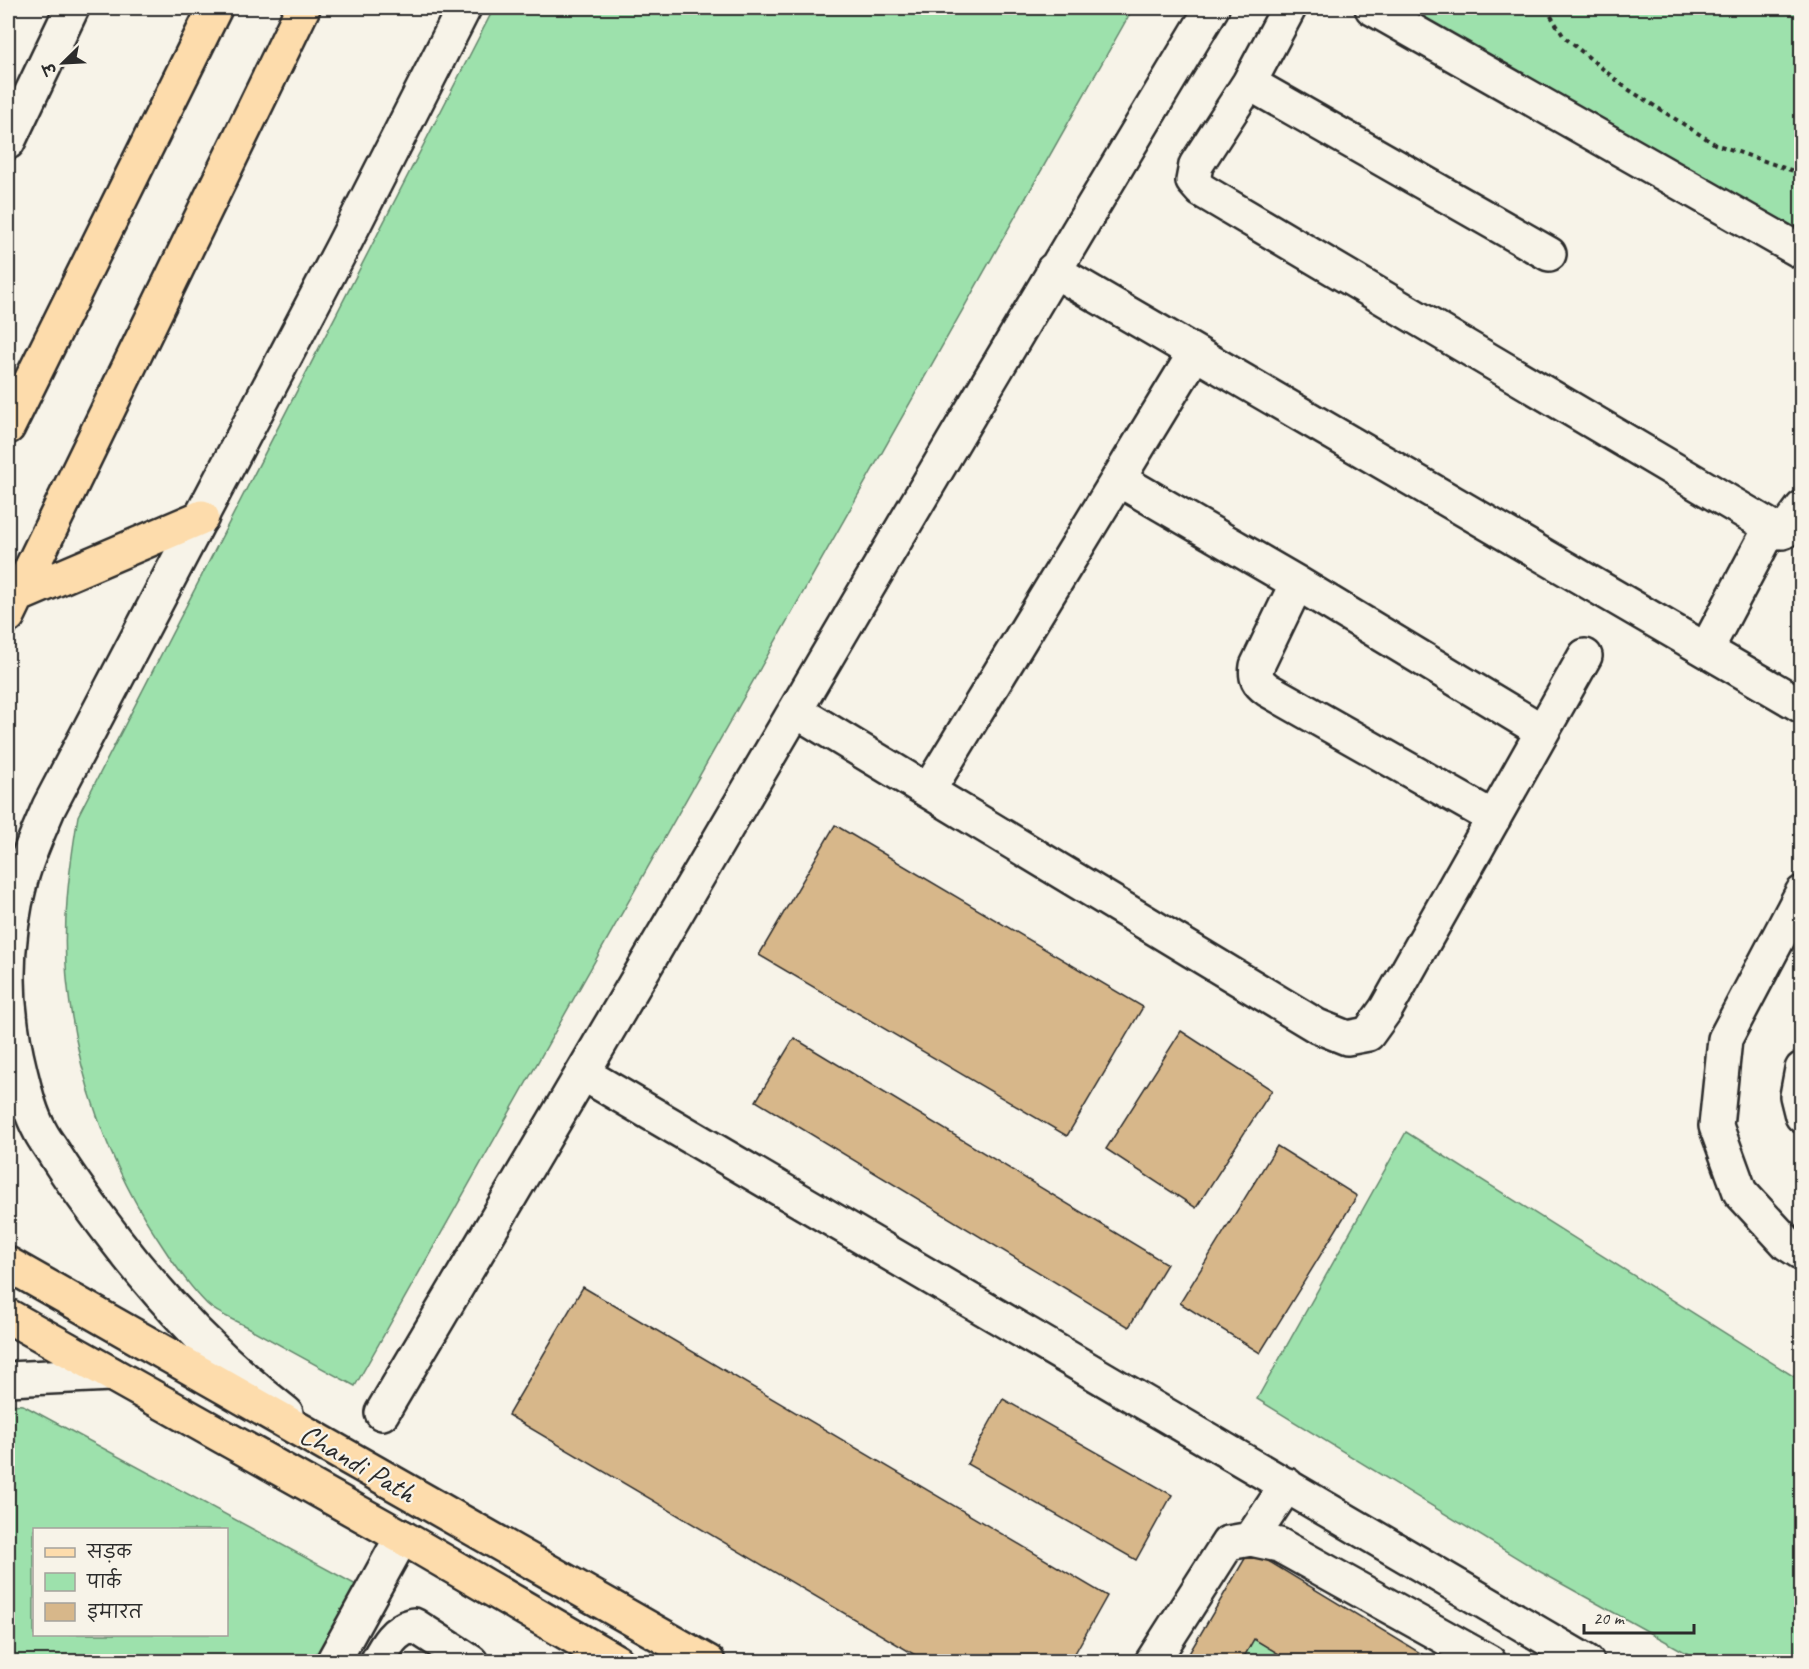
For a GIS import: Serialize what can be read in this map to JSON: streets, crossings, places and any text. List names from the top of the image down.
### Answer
{
  "streets": {
    "main road": ["Chandi Path"]
  },
  "legend": ["सड़क", "पार्क", "इमारत"],
  "scale_bar": "20 m",
  "north": "bottom left"
}
